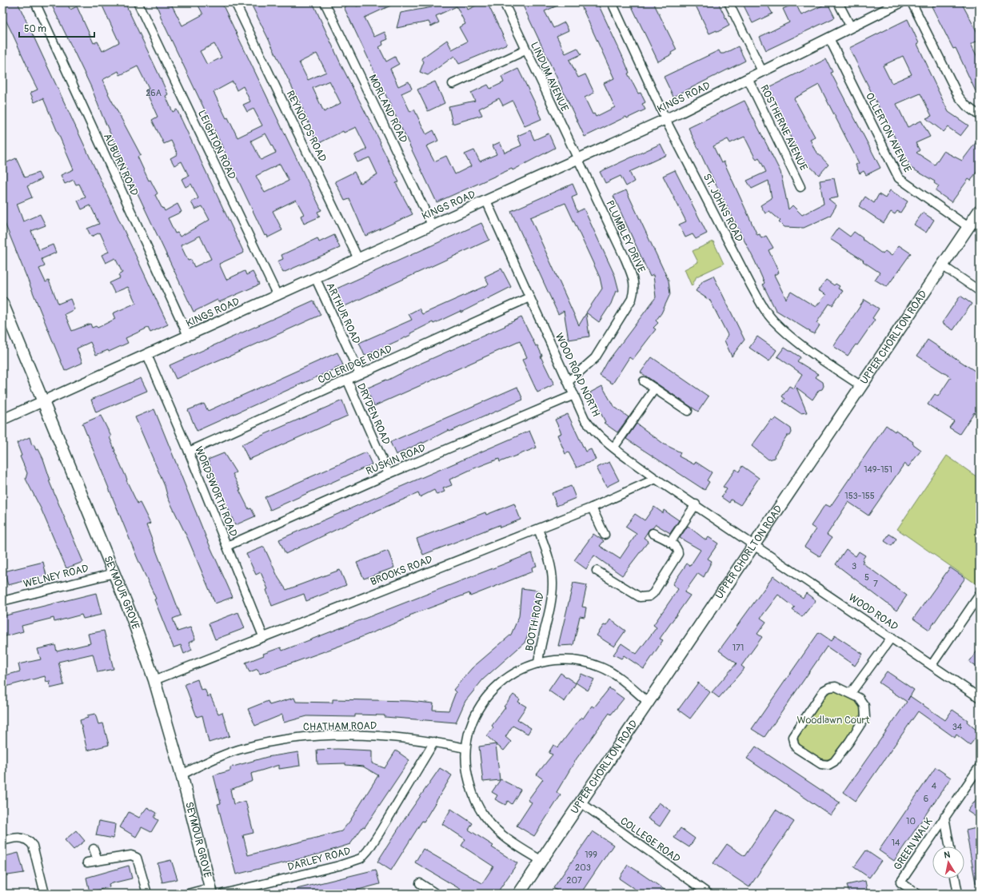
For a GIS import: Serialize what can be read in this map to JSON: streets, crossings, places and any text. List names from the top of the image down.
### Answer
{
  "streets": {
    "main road": ["UPPER CHORLTON ROAD", "SEYMOUR GROVE"],
    "street": [
      "LINDUM AVENUE",
      "KINGS ROAD",
      "MORLAND ROAD",
      "REYNOLDS ROAD",
      "ROSTHERNE AVENUE",
      "OLLERTON AVENUE",
      "LEIGHTON ROAD",
      "AUBURN ROAD",
      "ST. JOHNS ROAD",
      "PLUMBLEY DRIVE",
      "ARTHUR ROAD",
      "COLERIDGE ROAD",
      "WOOD ROAD NORTH",
      "DRYDEN ROAD",
      "RUSKIN ROAD",
      "WORDSWORTH ROAD",
      "BROOKS ROAD",
      "WELNEY ROAD",
      "WOOD ROAD",
      "BOOTH ROAD",
      "CHATHAM ROAD",
      "COLLEGE ROAD",
      "GREEN WALK",
      "DARLEY ROAD"
    ]
  },
  "crossings": [
    ["LINDUM AVENUE", "KINGS ROAD"],
    ["LINDUM AVENUE", "PLUMBLEY DRIVE"],
    ["KINGS ROAD", "MORLAND ROAD"],
    ["KINGS ROAD", "REYNOLDS ROAD"],
    ["KINGS ROAD", "ROSTHERNE AVENUE"],
    ["KINGS ROAD", "OLLERTON AVENUE"],
    ["KINGS ROAD", "LEIGHTON ROAD"],
    ["KINGS ROAD", "AUBURN ROAD"],
    ["KINGS ROAD", "ST. JOHNS ROAD"],
    ["KINGS ROAD", "PLUMBLEY DRIVE"],
    ["KINGS ROAD", "ARTHUR ROAD"],
    ["KINGS ROAD", "WOOD ROAD NORTH"],
    ["KINGS ROAD", "WORDSWORTH ROAD"],
    ["KINGS ROAD", "SEYMOUR GROVE"],
    ["OLLERTON AVENUE", "UPPER CHORLTON ROAD"],
    ["ST. JOHNS ROAD", "UPPER CHORLTON ROAD"],
    ["PLUMBLEY DRIVE", "WOOD ROAD NORTH"],
    ["ARTHUR ROAD", "COLERIDGE ROAD"],
    ["UPPER CHORLTON ROAD", "WOOD ROAD NORTH"],
    ["UPPER CHORLTON ROAD", "WOOD ROAD"],
    ["UPPER CHORLTON ROAD", "COLLEGE ROAD"],
    ["COLERIDGE ROAD", "WOOD ROAD NORTH"],
    ["COLERIDGE ROAD", "DRYDEN ROAD"],
    ["COLERIDGE ROAD", "WORDSWORTH ROAD"],
    ["WOOD ROAD NORTH", "RUSKIN ROAD"],
    ["WOOD ROAD NORTH", "BROOKS ROAD"],
    ["WOOD ROAD NORTH", "WOOD ROAD"],
    ["DRYDEN ROAD", "RUSKIN ROAD"],
    ["RUSKIN ROAD", "WORDSWORTH ROAD"],
    ["WORDSWORTH ROAD", "BROOKS ROAD"],
    ["BROOKS ROAD", "SEYMOUR GROVE"],
    ["BROOKS ROAD", "BOOTH ROAD"],
    ["WELNEY ROAD", "SEYMOUR GROVE"],
    ["SEYMOUR GROVE", "CHATHAM ROAD"],
    ["CHATHAM ROAD", "DARLEY ROAD"]
  ],
  "parks": ["Woodlawn Court"],
  "house_numbers": [
    "26A",
    "149-151",
    "153-155",
    "3",
    "5",
    "7",
    "171",
    "34",
    "4",
    "6",
    "10",
    "14",
    "199",
    "203",
    "207"
  ],
  "scale_bar": "50 m",
  "north": "top"
}
